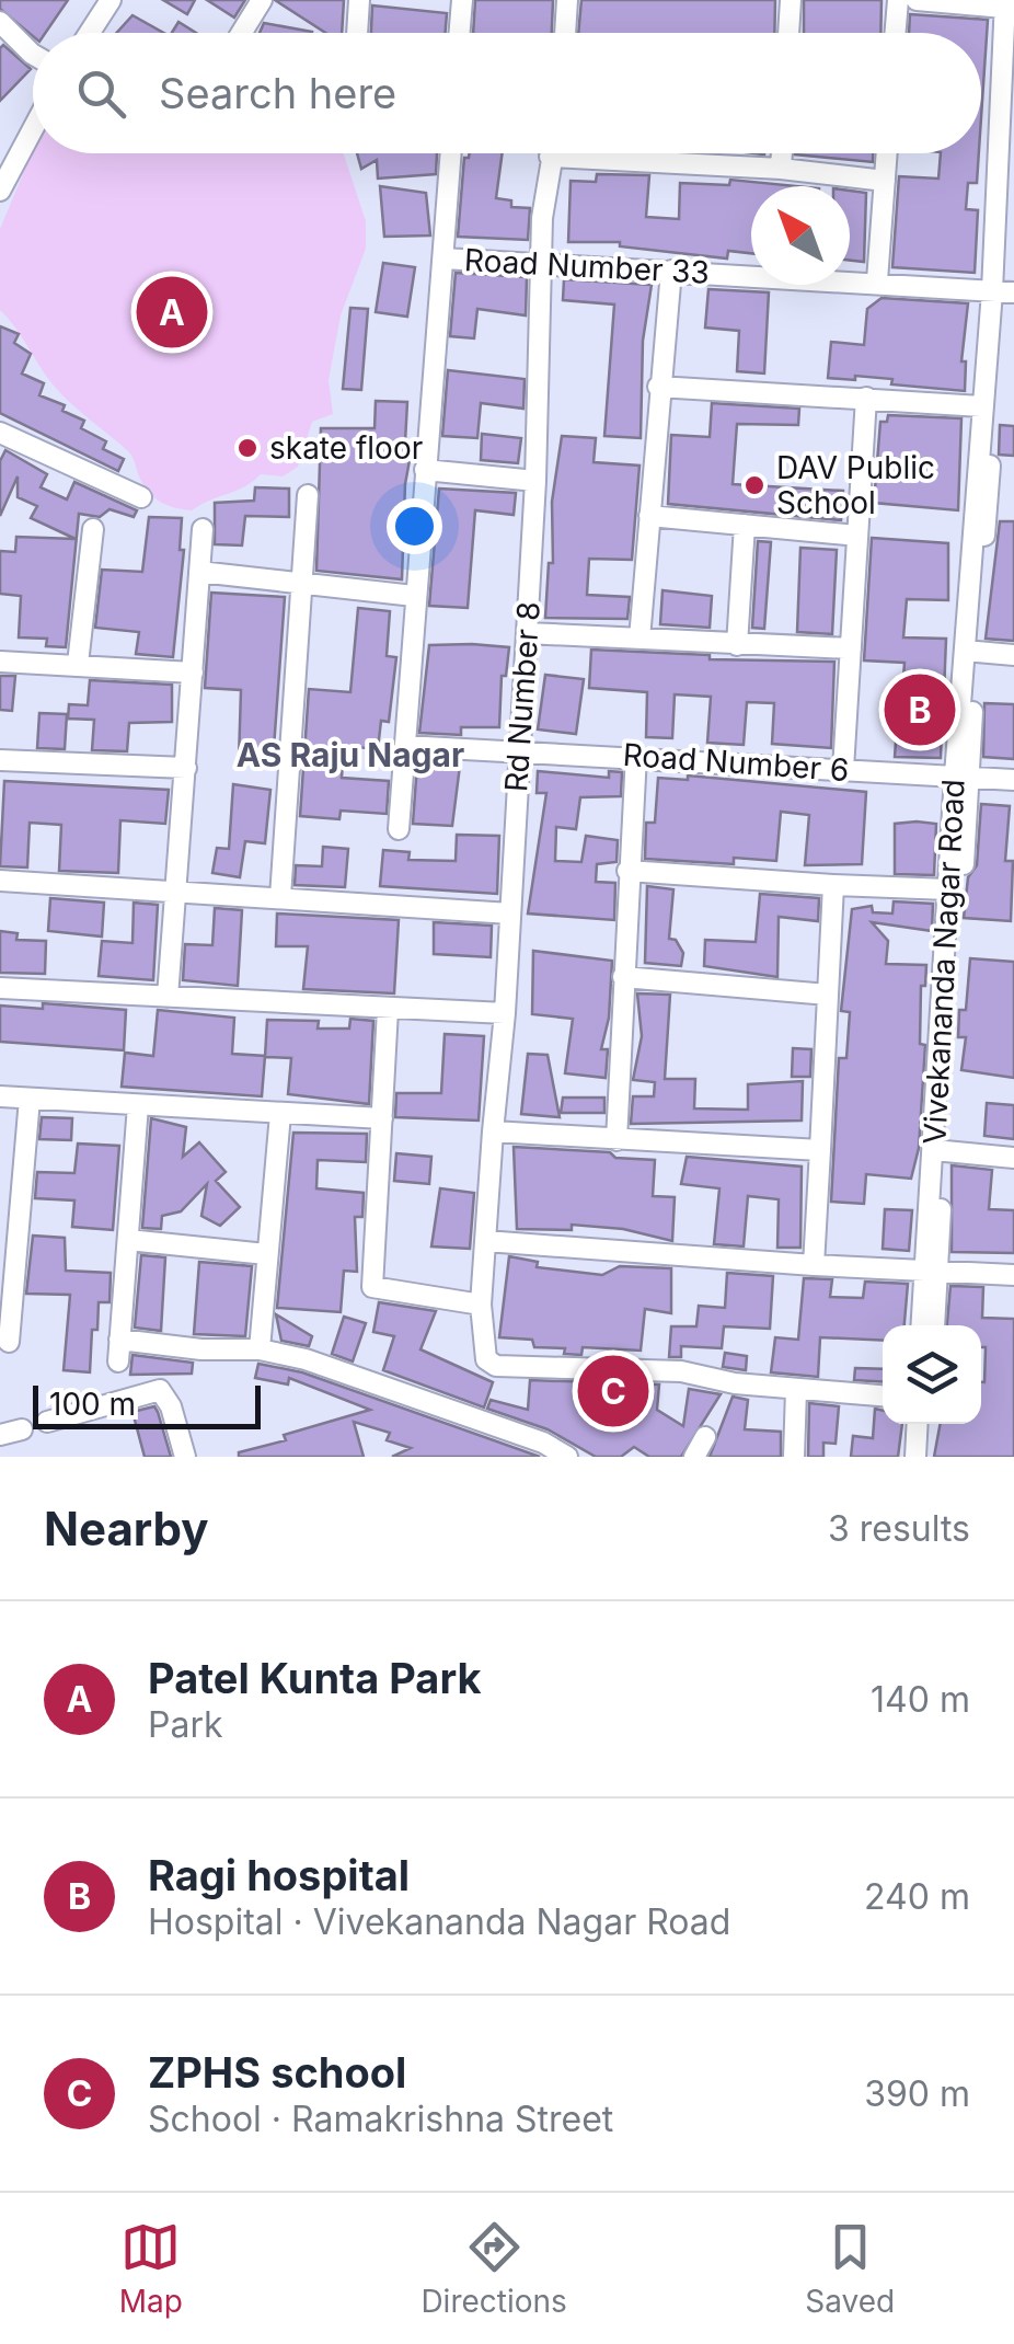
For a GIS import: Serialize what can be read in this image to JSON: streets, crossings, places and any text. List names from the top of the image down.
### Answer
{
  "streets": {
    "street": [
      "Road Number 33",
      "Rd Number 8",
      "Road Number 6",
      "Vivekananda Nagar Road"
    ]
  },
  "crossings": [
    ["Road Number 33", "Rd Number 8"],
    ["Road Number 33", "Vivekananda Nagar Road"],
    ["Rd Number 8", "Road Number 6"],
    ["Road Number 6", "Vivekananda Nagar Road"]
  ],
  "districts": ["AS Raju Nagar"],
  "places": ["skate floor", "DAV Public School"],
  "scale_bar": "100 m",
  "north": "top left",
  "page": {
    "search": "Search here",
    "pins": ["A", "B", "C"],
    "scale": "100 m",
    "heading": ["Nearby", "3 results"],
    "list": [
      {
        "mark": "A",
        "name": "Patel Kunta Park",
        "note": "Park",
        "value": "140 m"
      },
      {
        "mark": "B",
        "name": "Ragi hospital",
        "note": "Hospital · Vivekananda Nagar Road",
        "value": "240 m"
      },
      {
        "mark": "C",
        "name": "ZPHS school",
        "note": "School · Ramakrishna Street",
        "value": "390 m"
      }
    ],
    "nav": ["Map", "Directions", "Saved"]
  }
}
